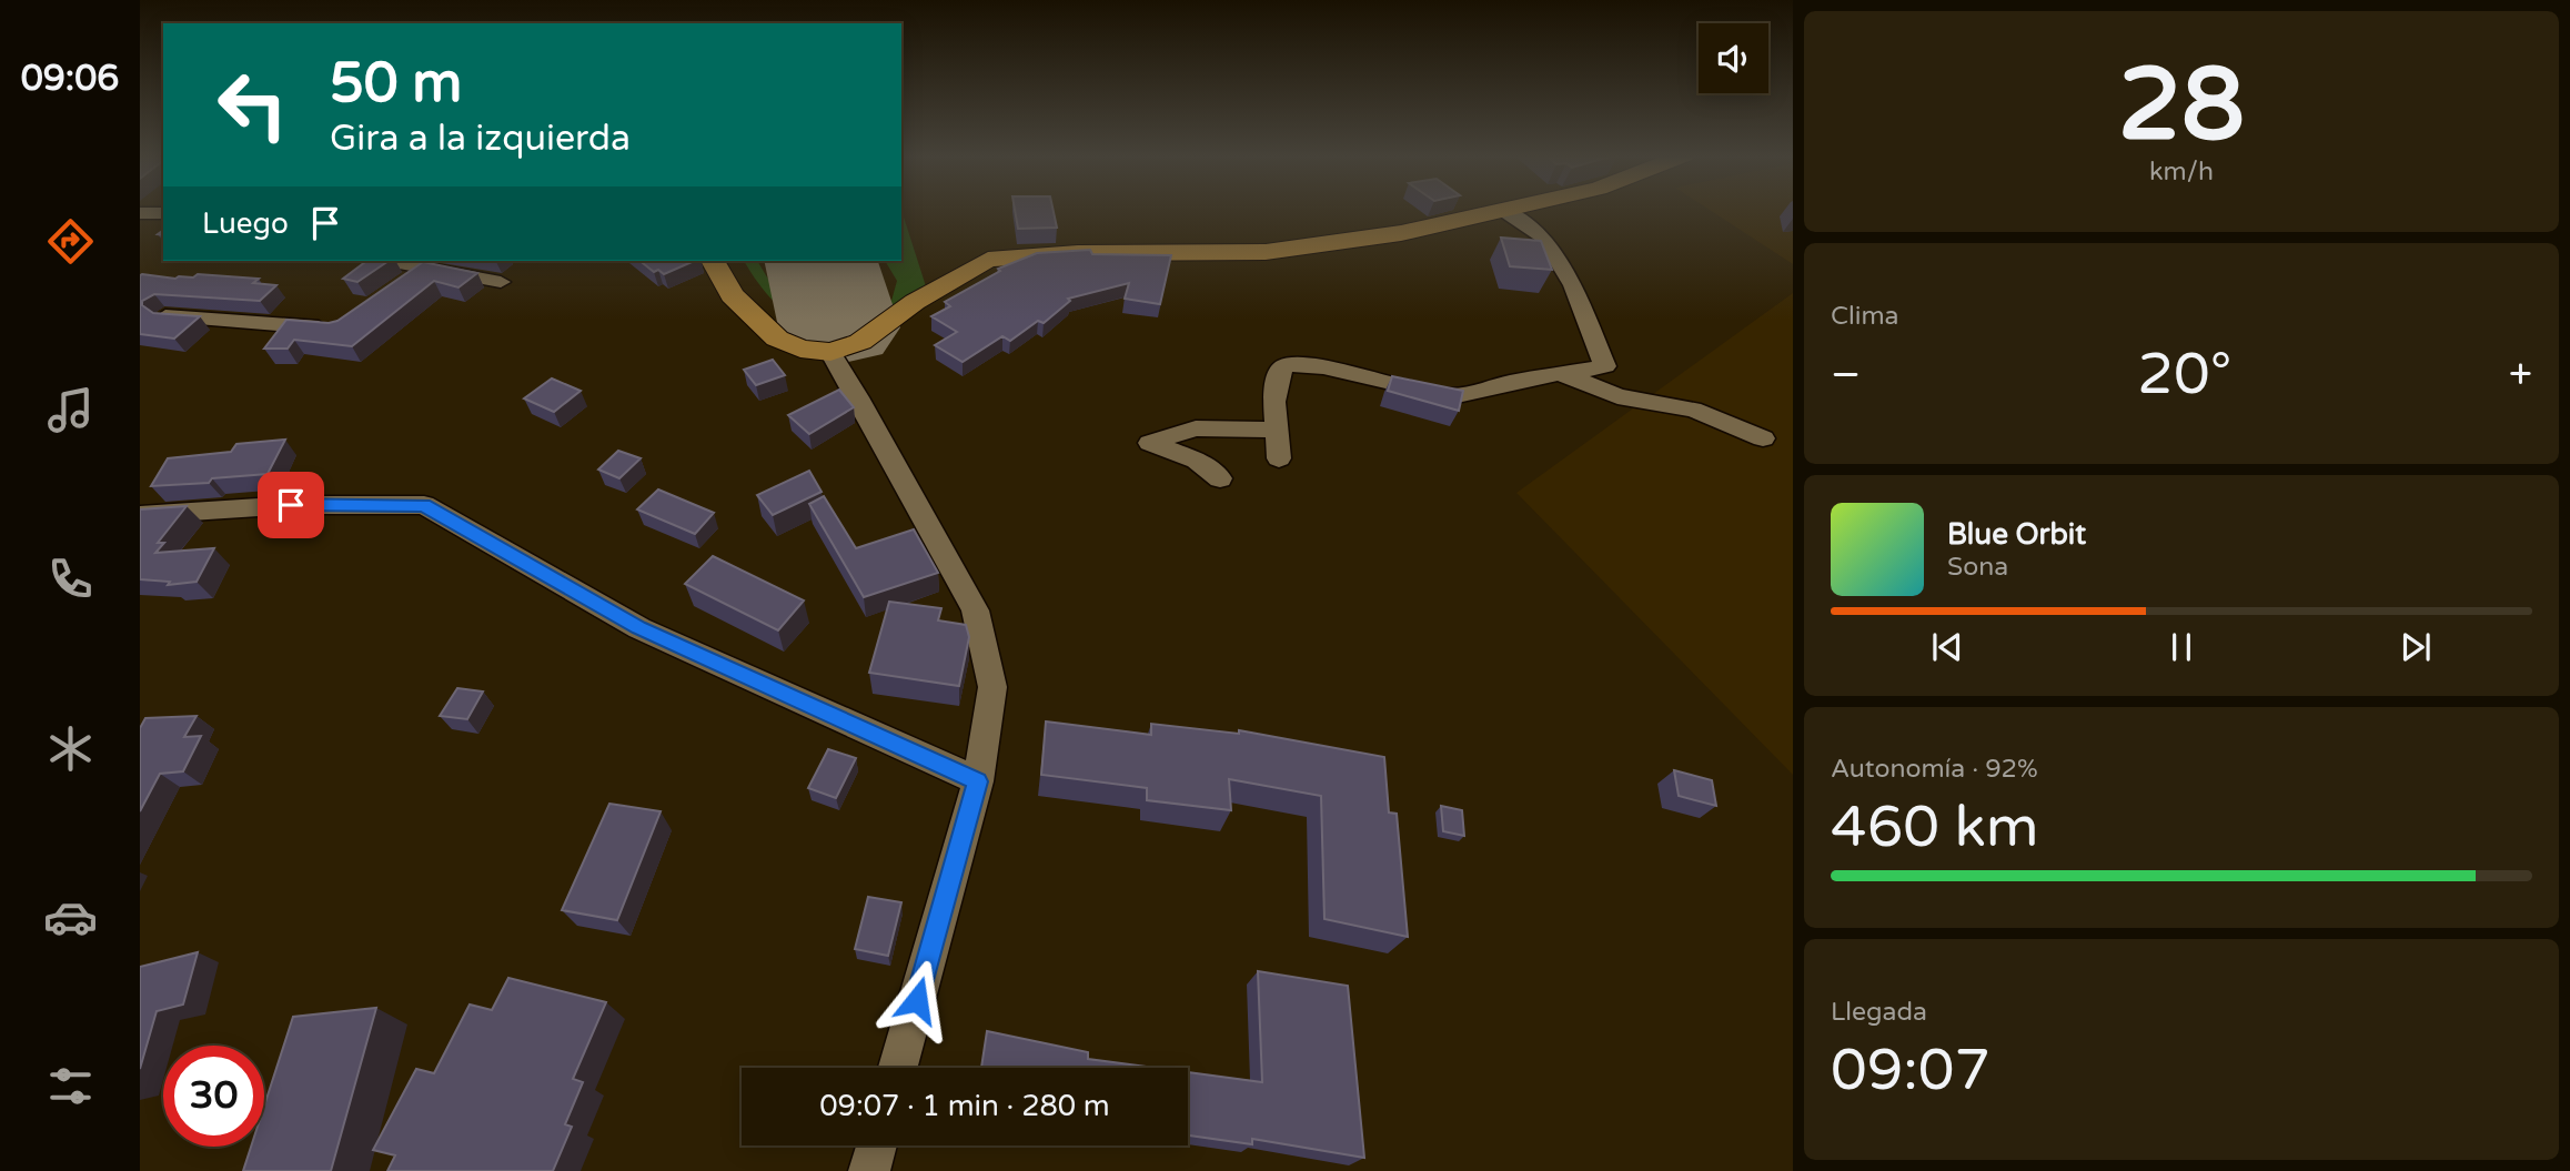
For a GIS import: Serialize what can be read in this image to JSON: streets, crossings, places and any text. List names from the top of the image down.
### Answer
{
  "page": {
    "tabs": "09:06",
    "tile": [
      ["28", "km/h"],
      "Clima",
      ["Autonomía · 92%", "460 km"],
      ["Llegada", "09:07"]
    ],
    "turn": ["50 m", "Gira a la izquierda"],
    "then": "Luego",
    "heat": ["−", "20°", "+"],
    "song": ["Blue Orbit", "Sona"],
    "limit": "30",
    "trip": "09:07 · 1 min · 280 m"
  }
}
